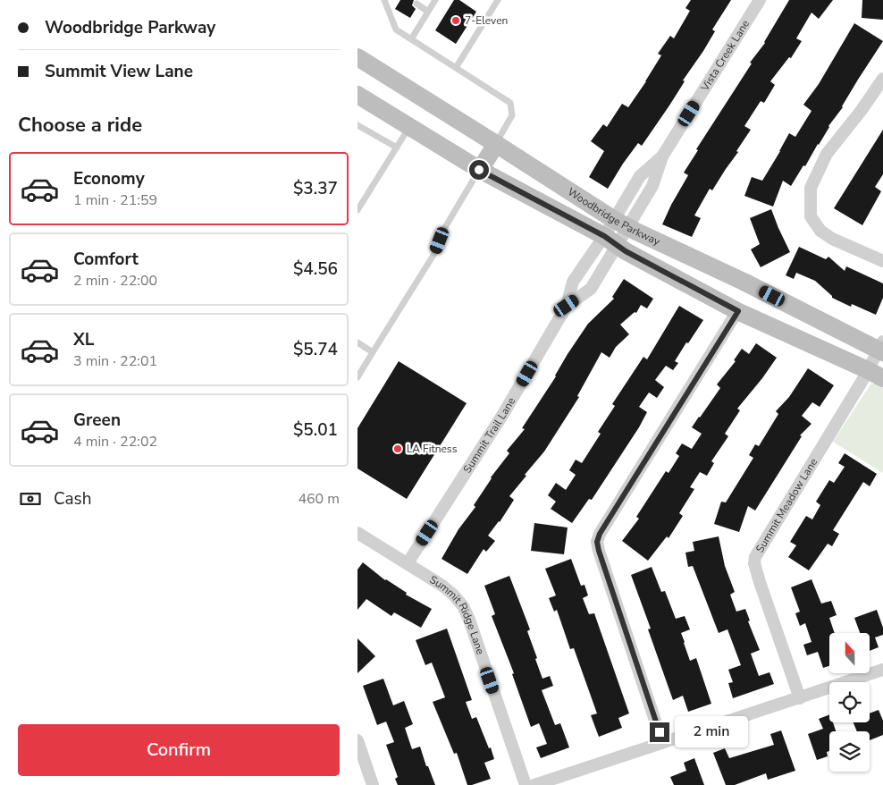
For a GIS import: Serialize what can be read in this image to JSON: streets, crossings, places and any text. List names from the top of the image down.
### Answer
{
  "streets": {
    "main road": ["Woodbridge Parkway"],
    "street": [
      "Vista Creek Lane",
      "Summit Trail Lane",
      "Summit Meadow Lane",
      "Summit Ridge Lane"
    ]
  },
  "crossings": [
    ["Vista Creek Lane", "Woodbridge Parkway"],
    ["Vista Creek Lane", "Summit Trail Lane"],
    ["Woodbridge Parkway", "Summit Trail Lane"],
    ["Woodbridge Parkway", "Summit Meadow Lane"],
    ["Summit Trail Lane", "Summit Ridge Lane"]
  ],
  "places": ["7-Eleven", "LA Fitness"],
  "north": "top",
  "page": {
    "banner": ["Woodbridge Parkway", "Summit View Lane"],
    "heading": "Choose a ride",
    "list": [
      {
        "name": "Economy",
        "note": "1 min · 21:59",
        "value": "$3.37"
      },
      {
        "name": "Comfort",
        "note": "2 min · 22:00",
        "value": "$4.56"
      },
      {
        "name": "XL",
        "note": "3 min · 22:01",
        "value": "$5.74"
      },
      {
        "name": "Green",
        "note": "4 min · 22:02",
        "value": "$5.01"
      }
    ],
    "pay": ["Cash", "460 m"],
    "buttons": "Confirm",
    "bubble": "2 min"
  }
}
